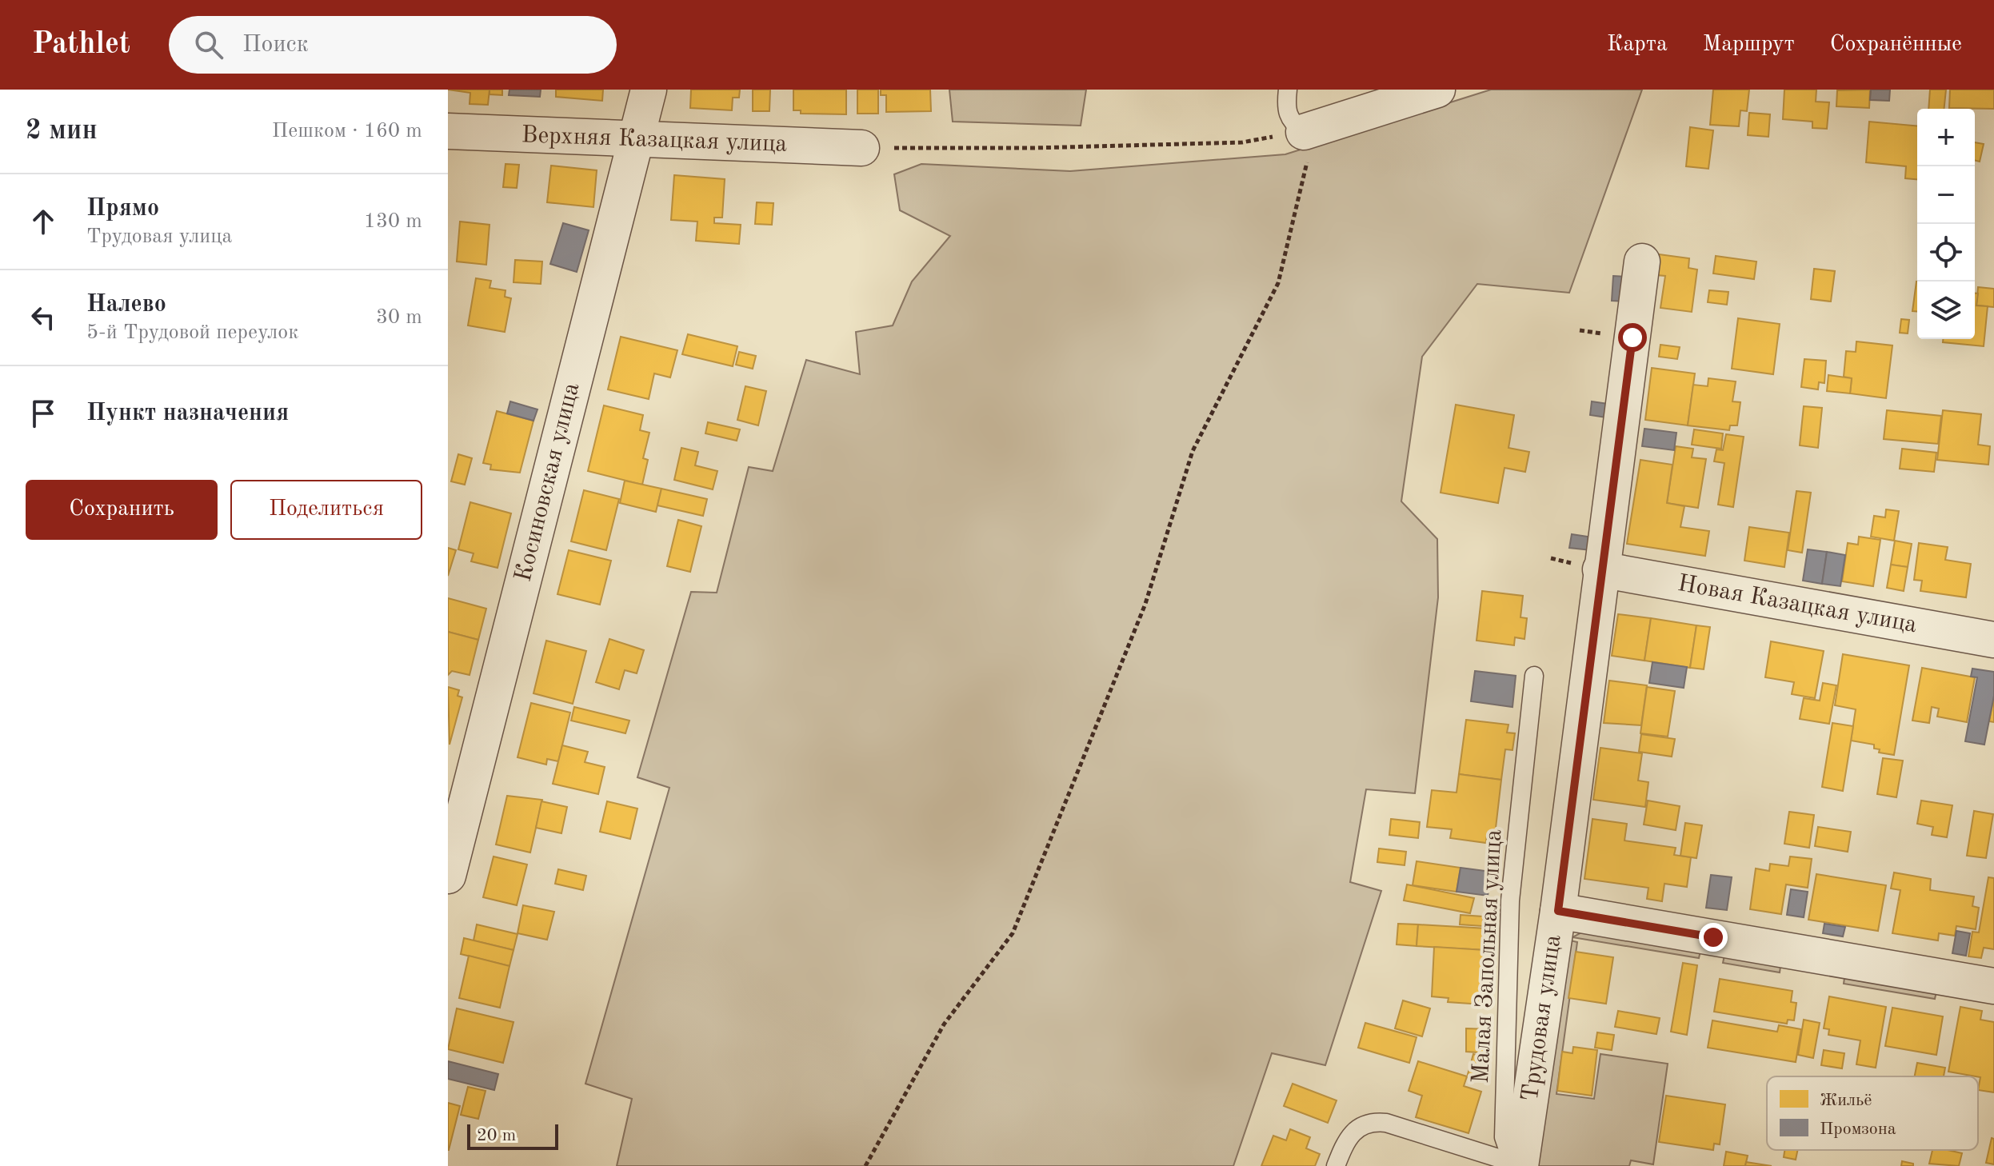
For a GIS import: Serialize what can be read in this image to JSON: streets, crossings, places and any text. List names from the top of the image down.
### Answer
{
  "streets": {
    "street": [
      "Верхняя Казацкая улица",
      "Косиновская улица",
      "Новая Казацкая улица",
      "Трудовая улица"
    ],
    "lane": ["Малая Запольная улица"]
  },
  "crossings": [
    ["Верхняя Казацкая улица", "Косиновская улица"],
    ["Новая Казацкая улица", "Трудовая улица"],
    ["Малая Запольная улица", "Трудовая улица"]
  ],
  "legend": ["Жильё", "Промзона"],
  "scale_bar": "20 m",
  "page": {
    "header": "Pathlet",
    "search": "Поиск",
    "nav": ["Карта", "Маршрут", "Сохранённые"],
    "heading": ["2 мин", "Пешком · 160 m"],
    "map_buttons": ["+", "−"],
    "list": [
      ["Прямо", "Трудовая улица", "130 m"],
      ["Налево", "5-й Трудовой переулок", "30 m"],
      "Пункт назначения"
    ],
    "buttons": ["Сохранить", "Поделиться"],
    "scale": "20 m"
  }
}
